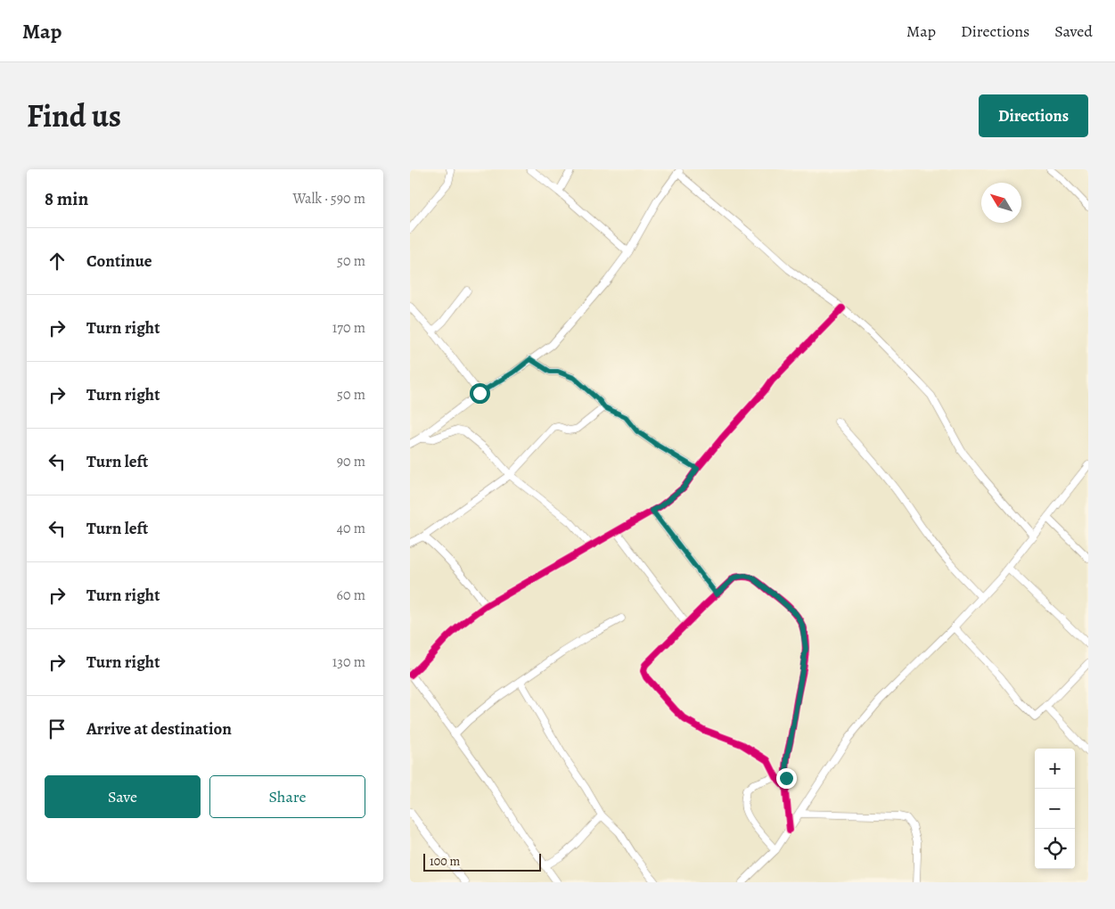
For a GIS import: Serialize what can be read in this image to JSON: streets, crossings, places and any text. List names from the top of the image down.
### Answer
{
  "scale_bar": "100 m",
  "north": "top left",
  "page": {
    "header": "Map",
    "nav": ["Map", "Directions", "Saved"],
    "title": "Find us",
    "buttons": [
      "Directions",
      ["Save", "Share"]
    ],
    "heading": ["8 min", "Walk · 590 m"],
    "list": [
      ["Continue", "50 m"],
      ["Turn right", "170 m"],
      ["Turn right", "50 m"],
      ["Turn left", "90 m"],
      ["Turn left", "40 m"],
      ["Turn right", "60 m"],
      ["Turn right", "130 m"],
      "Arrive at destination"
    ],
    "map_buttons": ["+", "−"],
    "scale": "100 m"
  }
}
